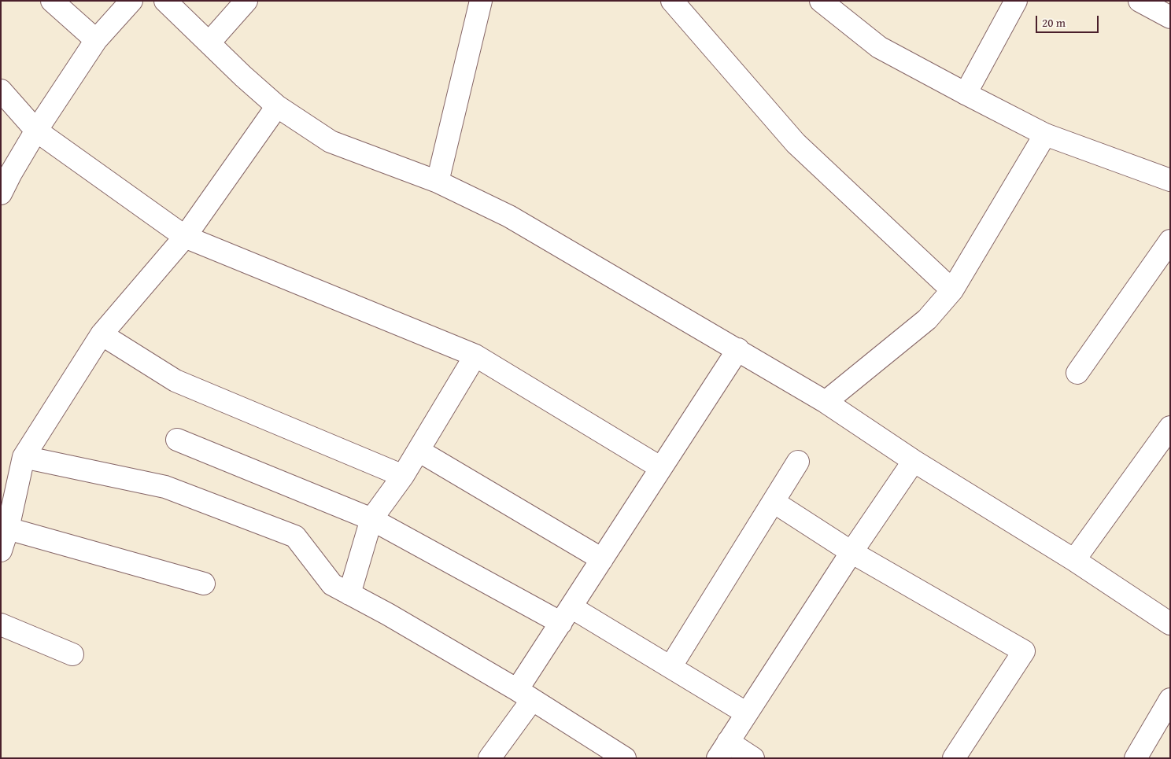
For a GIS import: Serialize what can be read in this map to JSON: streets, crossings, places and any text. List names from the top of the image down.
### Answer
{
  "scale_bar": "20 m"
}
